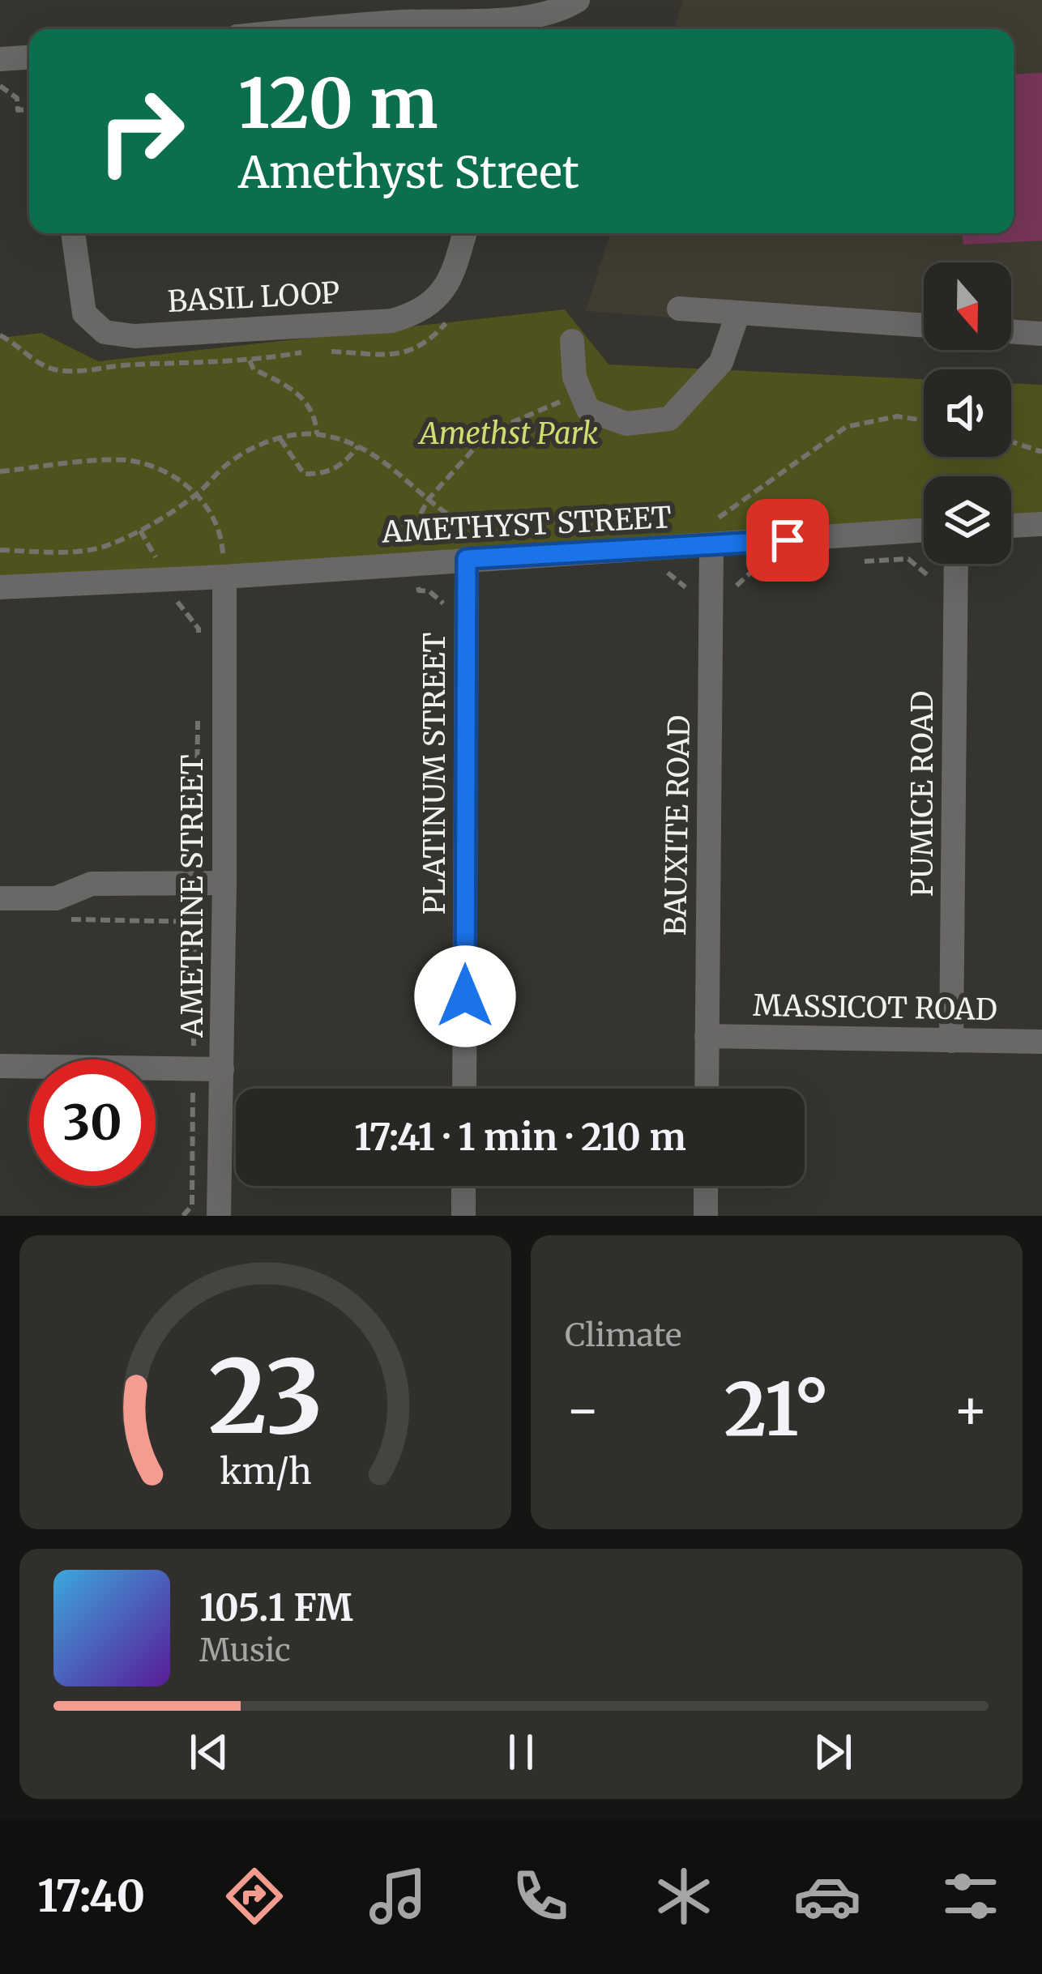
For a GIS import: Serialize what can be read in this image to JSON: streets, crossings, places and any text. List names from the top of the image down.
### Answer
{
  "streets": {
    "street": [
      "BASIL LOOP",
      "AMETHYST STREET",
      "PLATINUM STREET",
      "PUMICE ROAD",
      "BAUXITE ROAD",
      "AMETRINE STREET",
      "MASSICOT ROAD"
    ]
  },
  "crossings": [
    ["AMETHYST STREET", "PLATINUM STREET"],
    ["AMETHYST STREET", "BAUXITE ROAD"],
    ["AMETHYST STREET", "AMETRINE STREET"],
    ["PUMICE ROAD", "MASSICOT ROAD"],
    ["BAUXITE ROAD", "MASSICOT ROAD"]
  ],
  "parks": ["Amethst Park"],
  "north": "bottom",
  "page": {
    "turn": ["120 m", "Amethyst Street"],
    "limit": "30",
    "trip": "17:41 · 1 min · 210 m",
    "tile": "Climate",
    "heat": ["−", "21°", "+"],
    "song": ["105.1 FM", "Music"],
    "tabs": "17:40",
    "gauge": ["23", "km/h"]
  }
}
